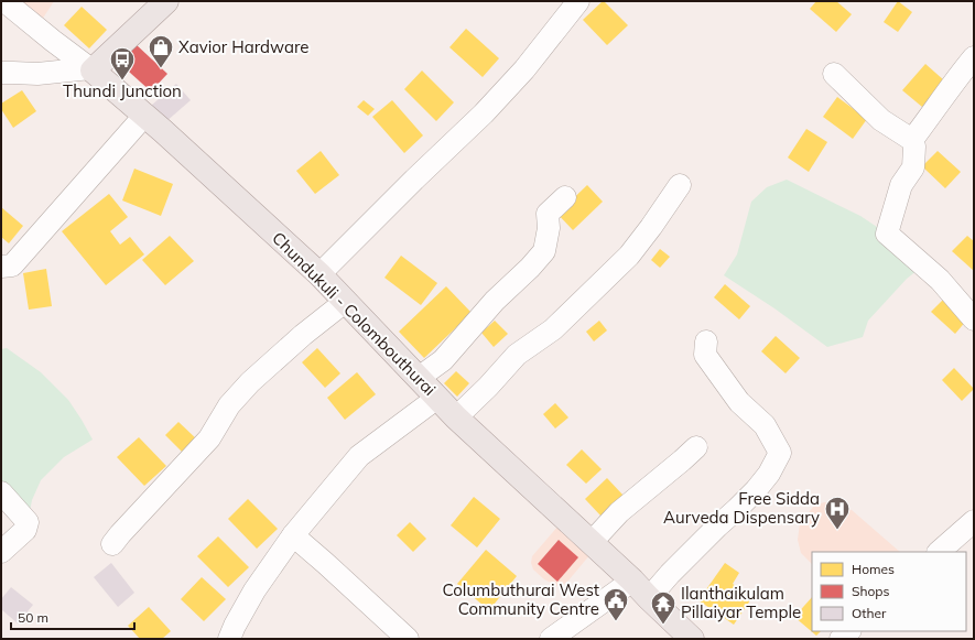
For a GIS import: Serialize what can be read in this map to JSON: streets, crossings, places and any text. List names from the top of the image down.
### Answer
{
  "streets": {
    "main road": ["Chundukuli - Colombouthurai"]
  },
  "places": {
    "shop": ["Xavior Hardware"],
    "bus stop": ["Thundi Junction"],
    "hospital": ["Free Sidda Aurveda Dispensary"],
    "public building": ["Columbuthurai West Community Centre"],
    "temple": ["Ilanthaikulam Pillaiyar Temple"]
  },
  "legend": ["Homes", "Shops", "Other"],
  "scale_bar": "50 m"
}
